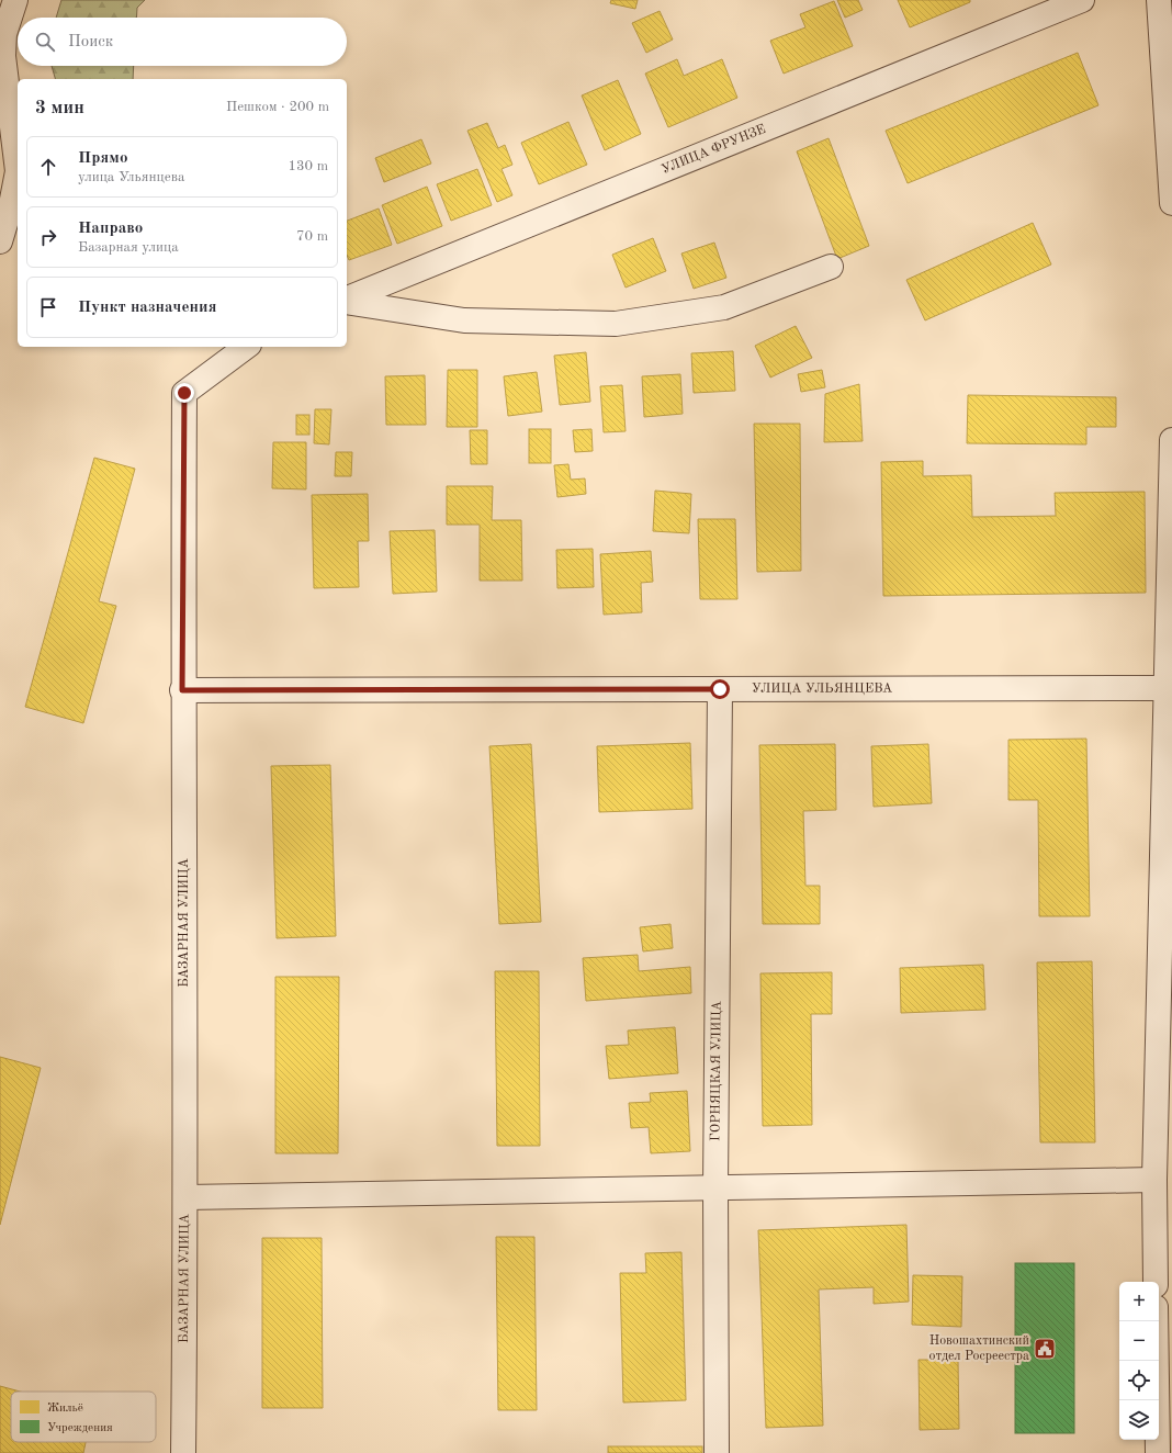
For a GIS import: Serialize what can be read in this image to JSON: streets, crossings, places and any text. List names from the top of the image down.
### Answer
{
  "streets": {
    "street": [
      "УЛИЦА ФРУНЗЕ",
      "УЛИЦА УЛЬЯНЦЕВА",
      "БАЗАРНАЯ УЛИЦА",
      "ГОРНЯЦКАЯ УЛИЦА"
    ]
  },
  "crossings": [
    ["УЛИЦА УЛЬЯНЦЕВА", "БАЗАРНАЯ УЛИЦА"],
    ["УЛИЦА УЛЬЯНЦЕВА", "ГОРНЯЦКАЯ УЛИЦА"]
  ],
  "places": {
    "public building": ["Новошахтинский отдел Росреестра"]
  },
  "legend": ["Жильё", "Учреждения"],
  "page": {
    "search": "Поиск",
    "heading": ["3 мин", "Пешком · 200 m"],
    "list": [
      ["Прямо", "улица Ульянцева", "130 m"],
      ["Направо", "Базарная улица", "70 m"],
      "Пункт назначения"
    ],
    "map_buttons": ["+", "−"]
  }
}
